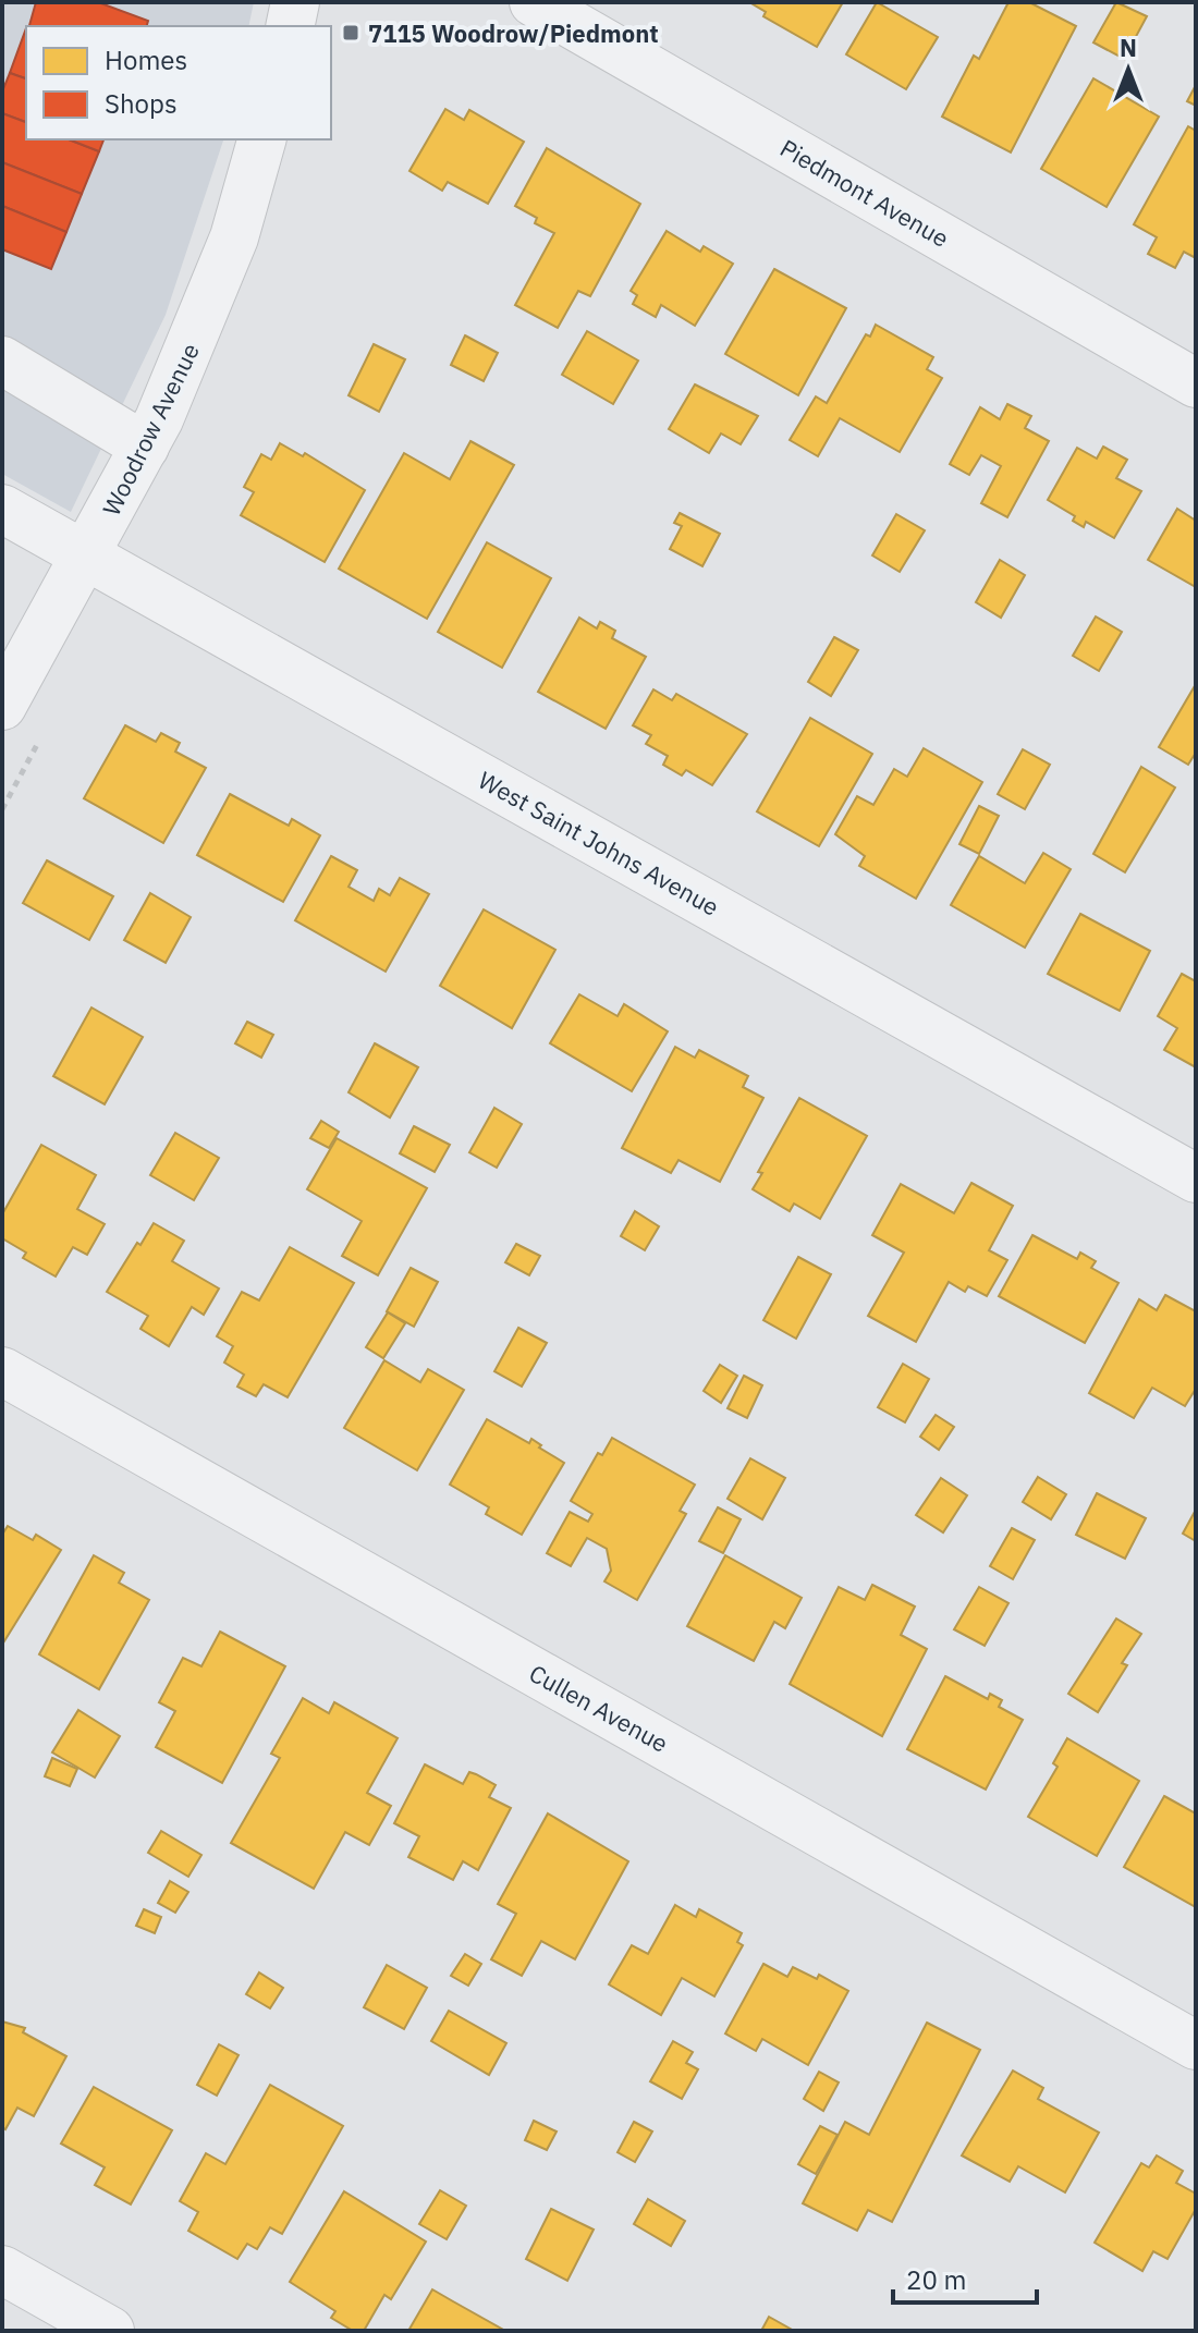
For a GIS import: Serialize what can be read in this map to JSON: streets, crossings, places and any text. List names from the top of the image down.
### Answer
{
  "streets": {
    "street": [
      "Piedmont Avenue",
      "Woodrow Avenue",
      "West Saint Johns Avenue",
      "Cullen Avenue"
    ]
  },
  "crossings": [
    ["Woodrow Avenue", "West Saint Johns Avenue"]
  ],
  "places": {
    "transit": ["7115 Woodrow/Piedmont"]
  },
  "legend": ["Homes", "Shops"],
  "scale_bar": "20 m",
  "north": "top"
}
